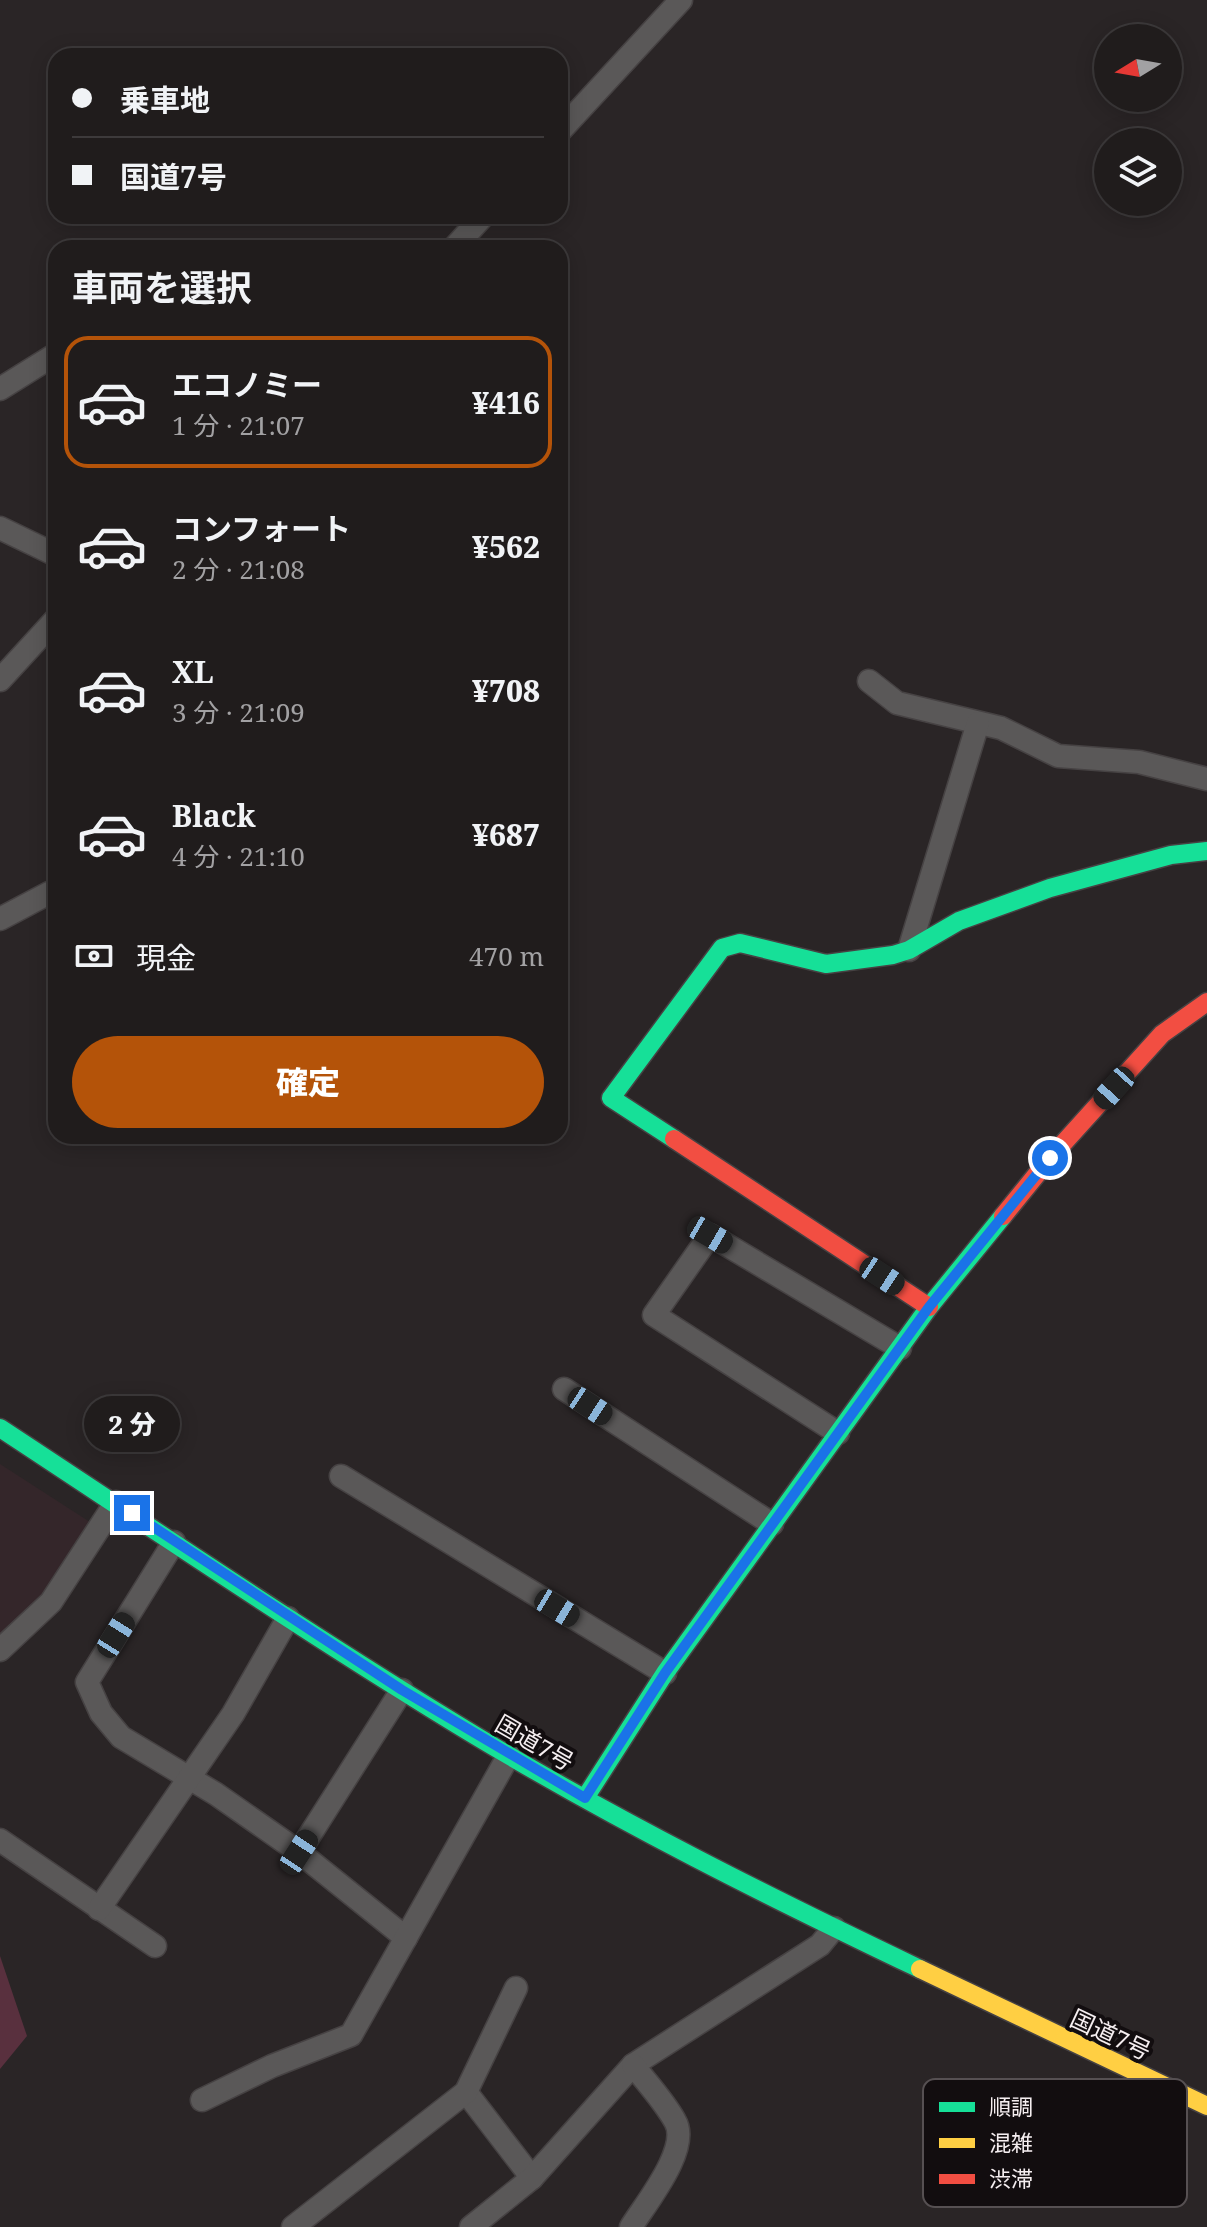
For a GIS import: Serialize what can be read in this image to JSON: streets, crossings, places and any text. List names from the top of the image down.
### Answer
{
  "streets": {
    "main road": ["国道7号"]
  },
  "legend": ["順調", "混雑", "渋滞"],
  "north": "left",
  "page": {
    "banner": ["乗車地", "国道7号"],
    "heading": "車両を選択",
    "list": [
      {
        "name": "エコノミー",
        "note": "1 分 · 21:07",
        "value": "¥416"
      },
      {
        "name": "コンフォート",
        "note": "2 分 · 21:08",
        "value": "¥562"
      },
      {
        "name": "XL",
        "note": "3 分 · 21:09",
        "value": "¥708"
      },
      {
        "name": "Black",
        "note": "4 分 · 21:10",
        "value": "¥687"
      }
    ],
    "pay": ["現金", "470 m"],
    "buttons": "確定",
    "bubble": "2 分"
  }
}
